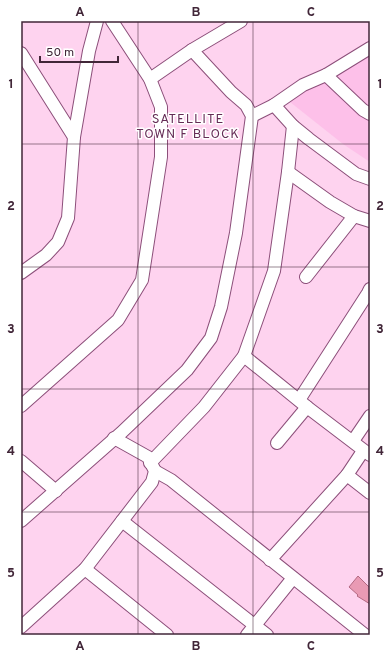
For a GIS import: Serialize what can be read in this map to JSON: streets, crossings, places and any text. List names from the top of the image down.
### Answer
{
  "districts": ["SATELLITE TOWN F BLOCK"],
  "scale_bar": "50 m",
  "grid": {
    "columns": ["A", "B", "C"],
    "rows": [
      "1",
      "2",
      "3",
      "4",
      "5"
    ]
  }
}
